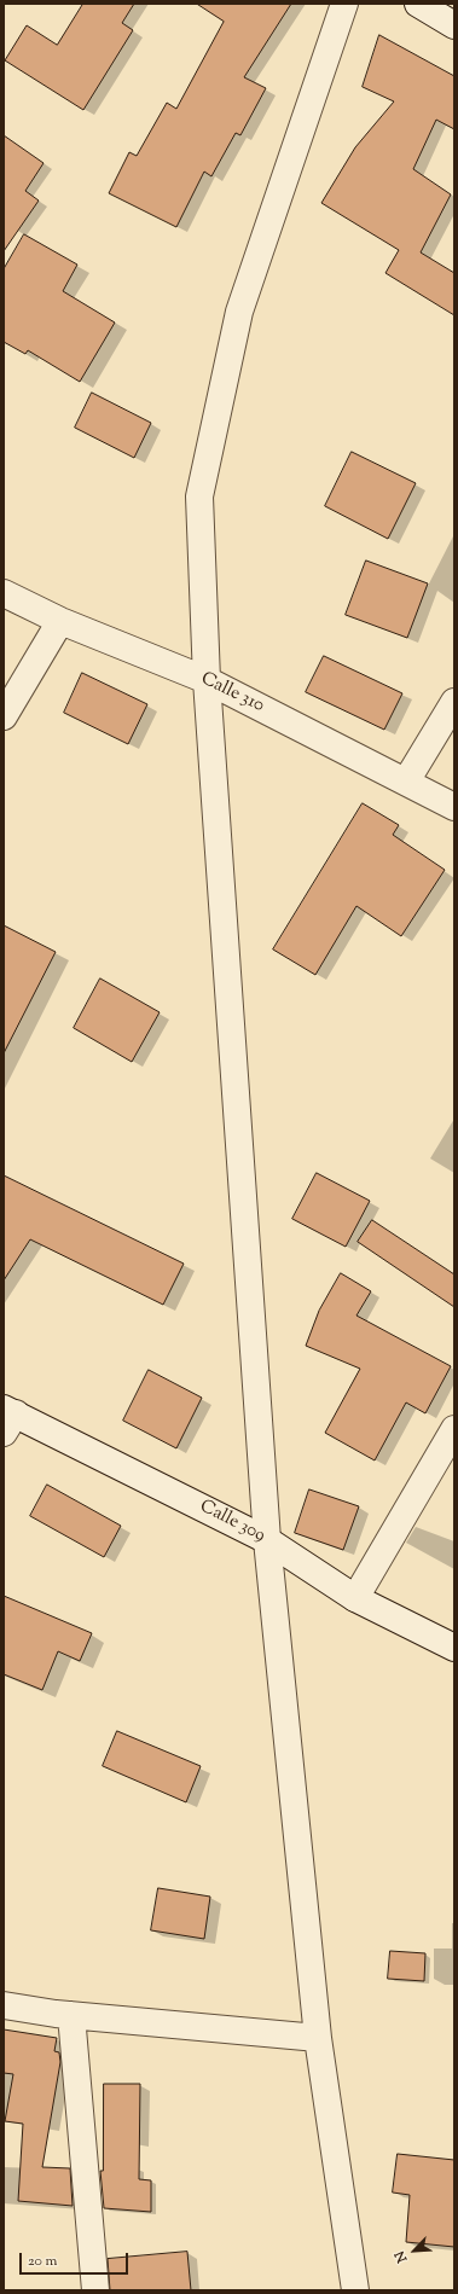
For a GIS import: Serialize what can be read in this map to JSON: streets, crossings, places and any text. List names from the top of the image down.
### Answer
{
  "streets": {
    "street": ["Calle 310", "Calle 309"]
  },
  "scale_bar": "20 m",
  "north": "bottom left"
}
